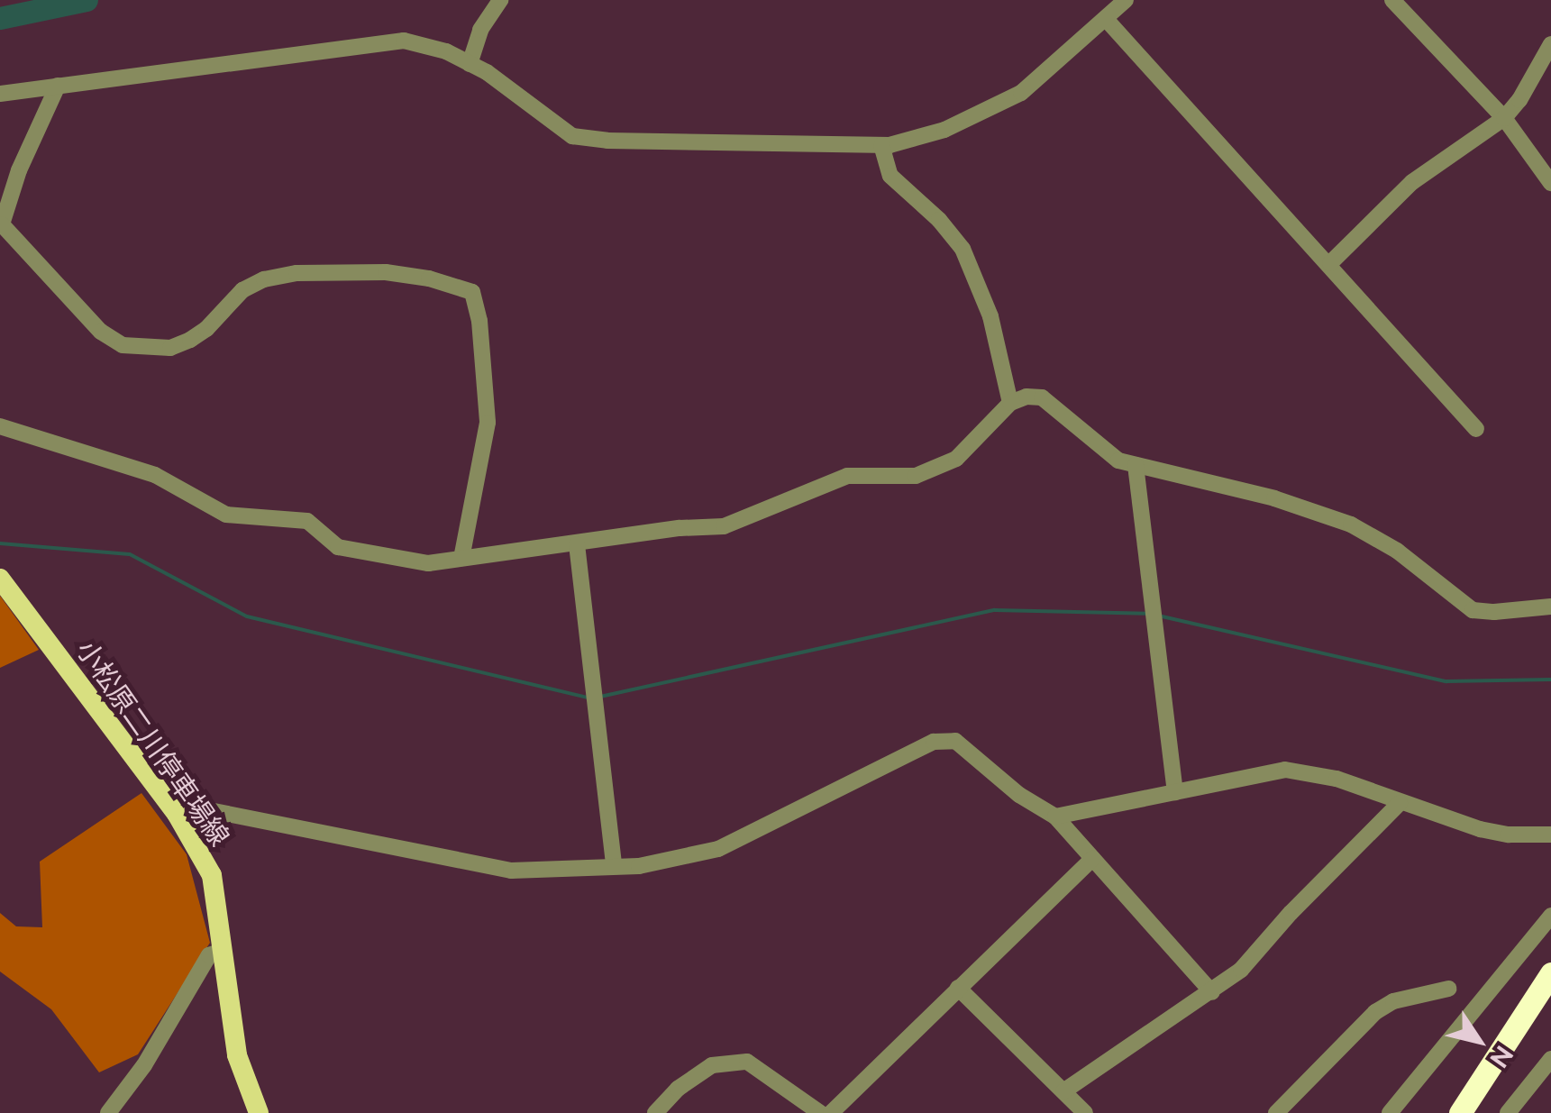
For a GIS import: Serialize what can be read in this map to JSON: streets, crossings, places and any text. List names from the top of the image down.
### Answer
{
  "streets": {
    "main road": ["小松原二川停車場線"]
  },
  "north": "bottom right"
}
